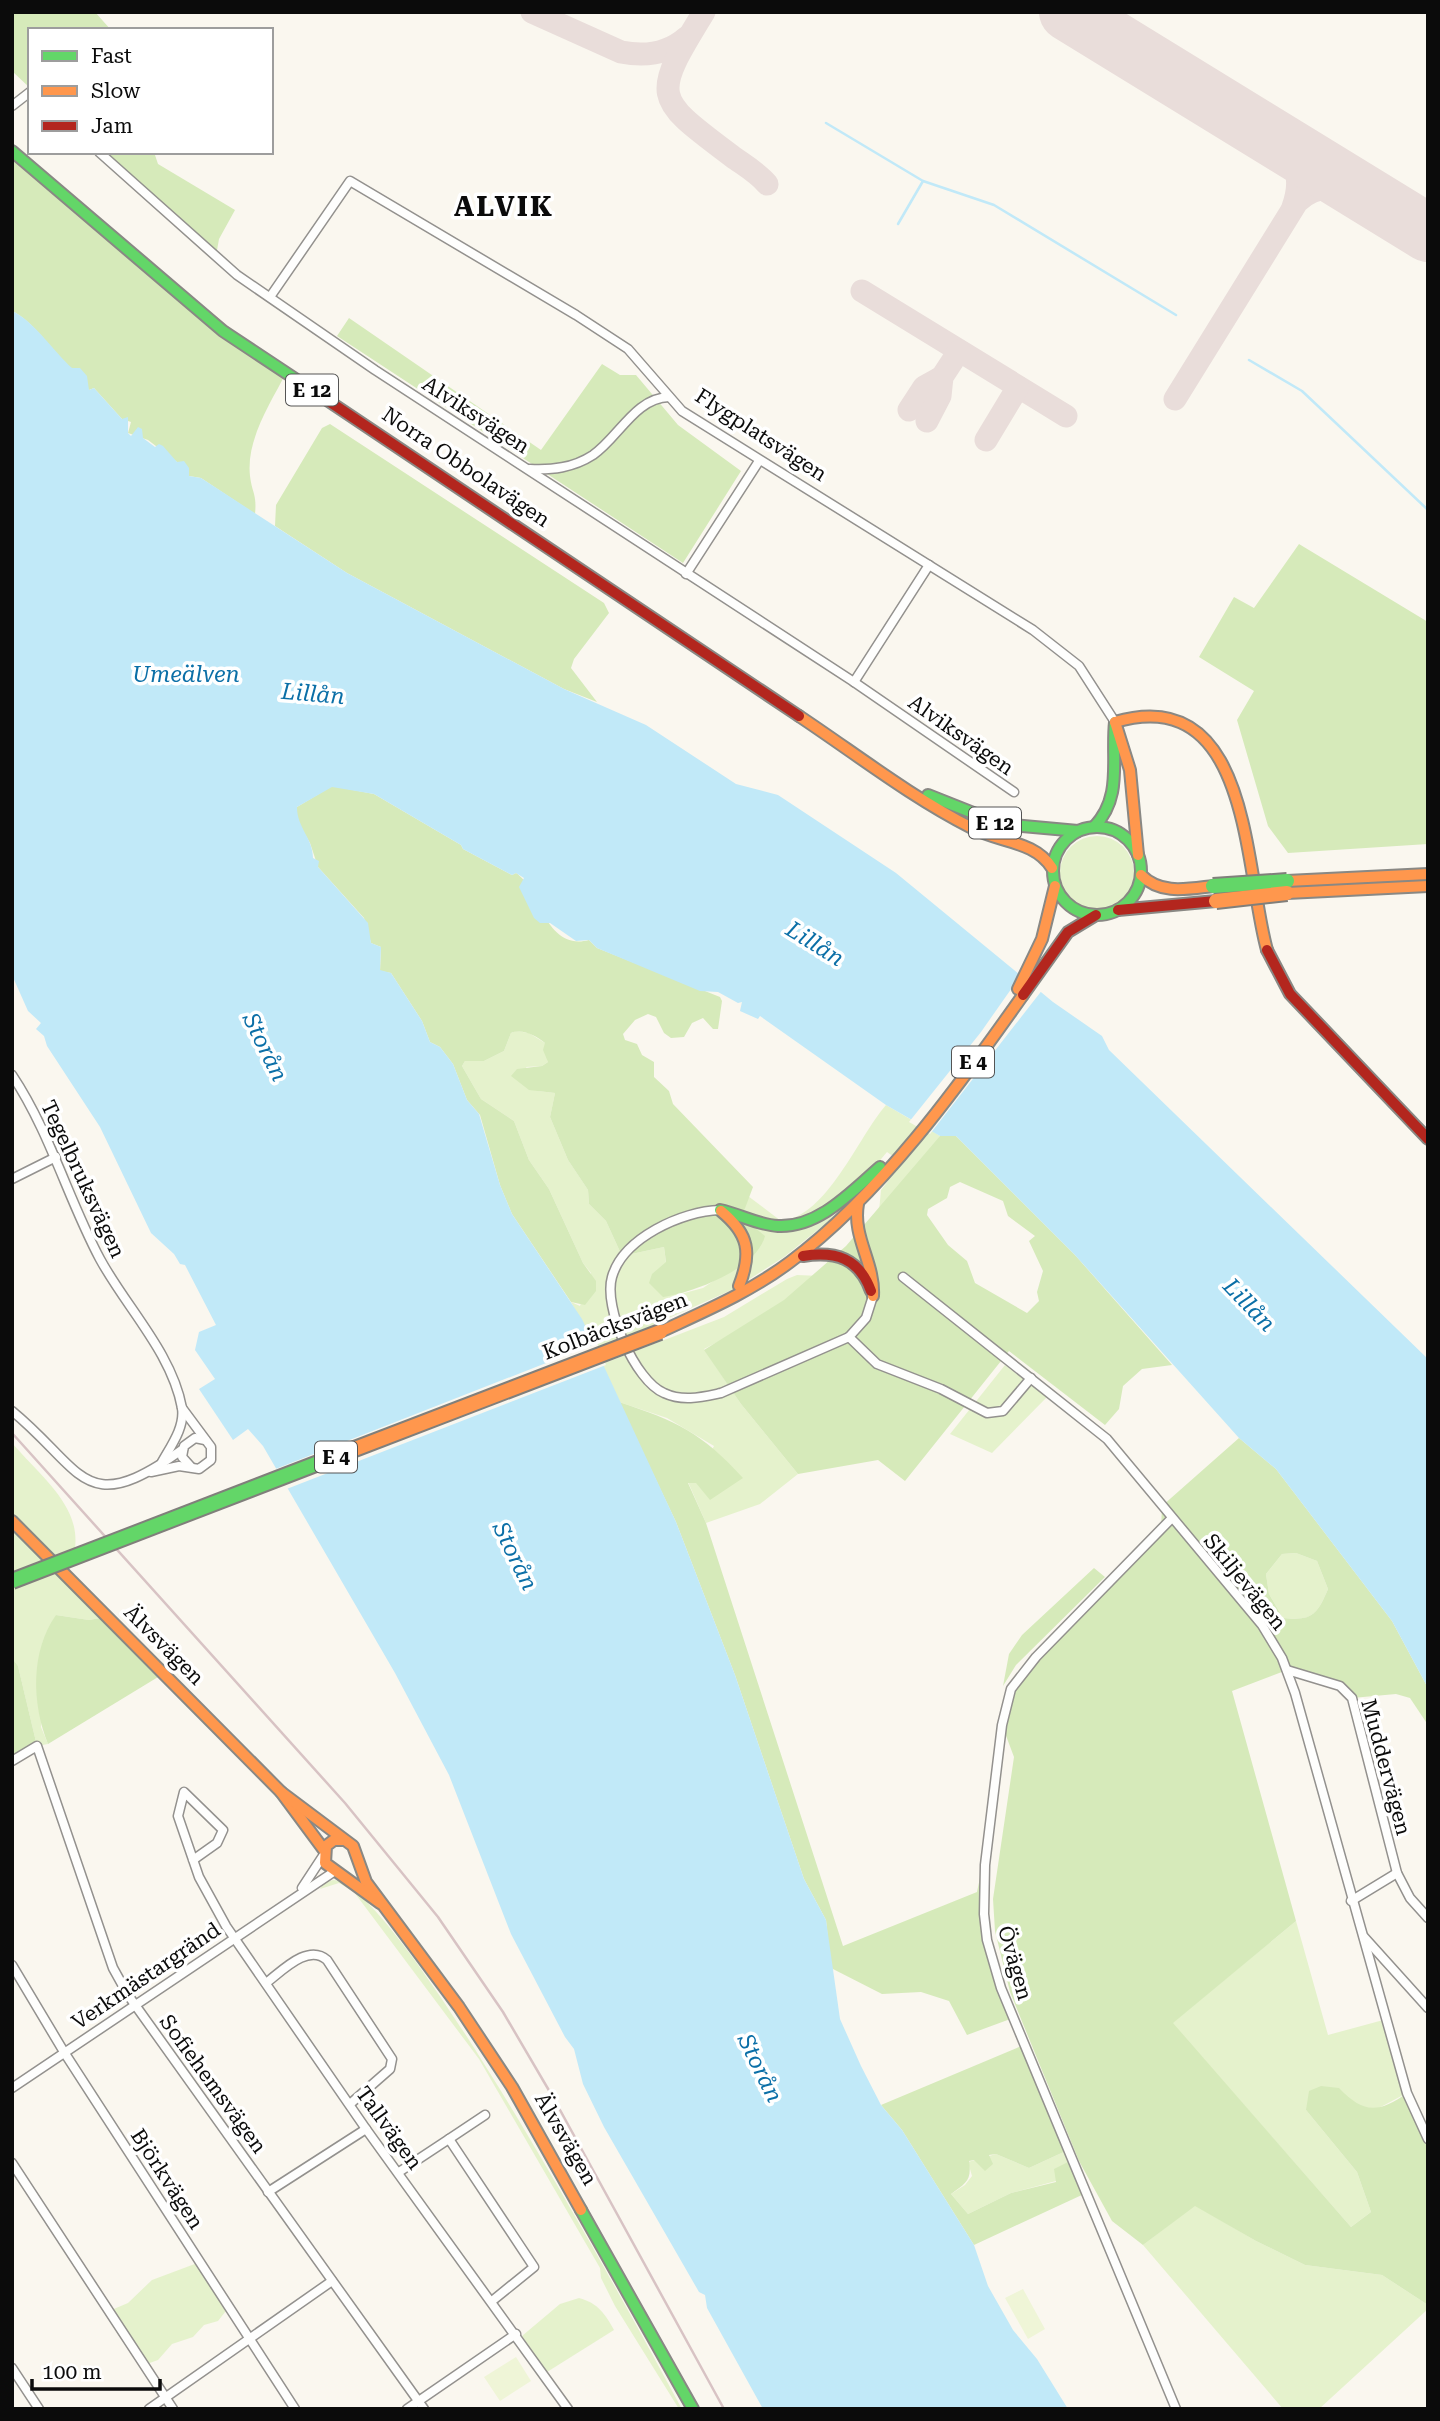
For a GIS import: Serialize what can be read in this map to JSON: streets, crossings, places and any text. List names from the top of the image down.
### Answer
{
  "streets": {
    "main road": [
      "E 12",
      "Flygplatsvägen",
      "Norra Obbolavägen",
      "E 4",
      "Kolbäcksvägen",
      "Älvsvägen"
    ],
    "street": [
      "Alviksvägen",
      "Tegelbruksvägen",
      "Skiljevägen",
      "Muddervägen",
      "Övägen",
      "Verkmästargränd",
      "Sofiehemsvägen",
      "Tallvägen",
      "Björkvägen"
    ]
  },
  "crossings": [
    ["Alviksvägen", "Flygplatsvägen"],
    ["Flygplatsvägen", "Norra Obbolavägen"],
    ["Flygplatsvägen", "E 4"],
    ["Flygplatsvägen", "Kolbäcksvägen"],
    ["Norra Obbolavägen", "E 4"],
    ["Norra Obbolavägen", "Kolbäcksvägen"],
    ["E 4", "Kolbäcksvägen"],
    ["Skiljevägen", "Muddervägen"],
    ["Skiljevägen", "Övägen"],
    ["Älvsvägen", "Verkmästargränd"],
    ["Verkmästargränd", "Sofiehemsvägen"],
    ["Verkmästargränd", "Tallvägen"],
    ["Verkmästargränd", "Björkvägen"]
  ],
  "districts": ["ALVIK"],
  "water": ["Umeälven", "Lillån", "Storån"],
  "legend": ["Fast", "Slow", "Jam"],
  "scale_bar": "100 m"
}
